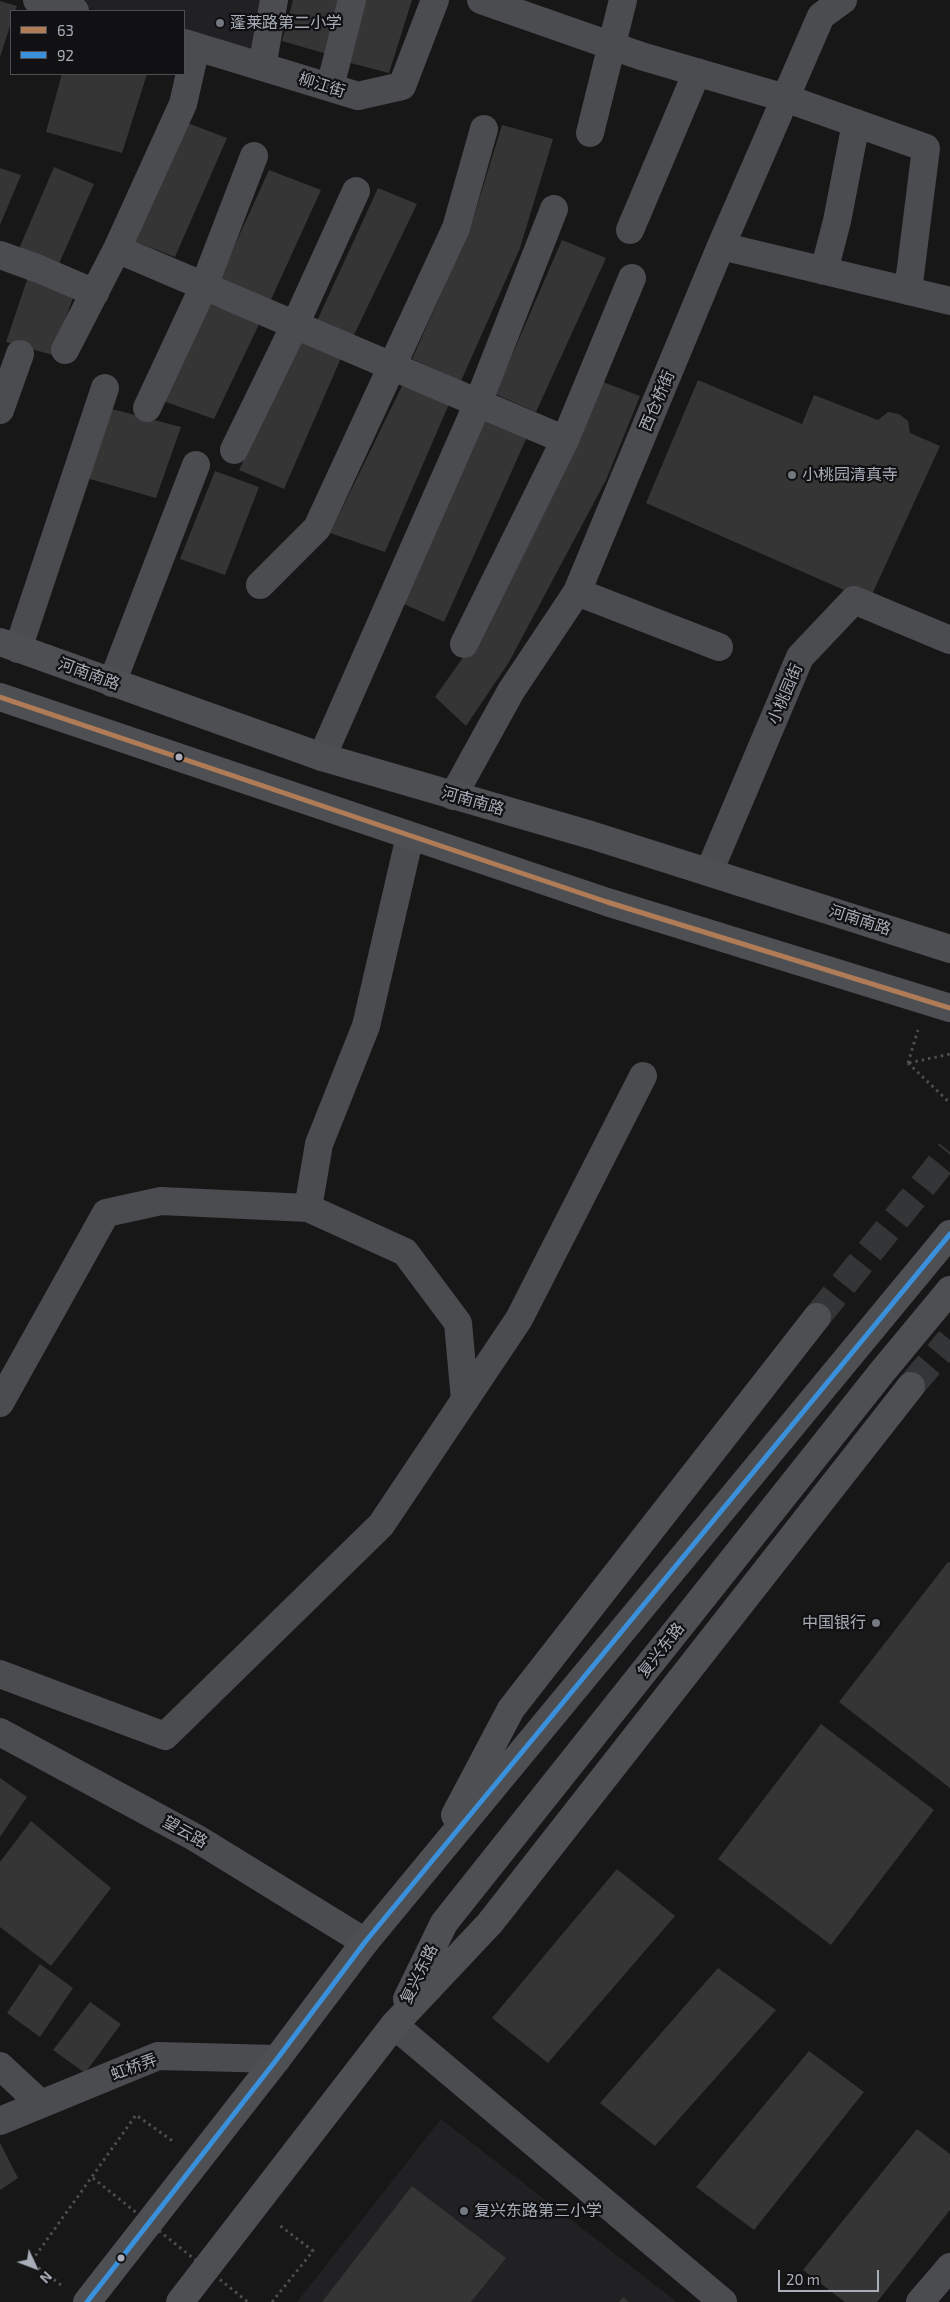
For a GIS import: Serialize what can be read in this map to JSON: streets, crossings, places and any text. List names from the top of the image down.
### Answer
{
  "streets": {
    "main road": ["河南南路", "复兴东路"],
    "street": [
      "柳江街",
      "西仓桥街",
      "小桃园街",
      "望云路",
      "虹桥弄"
    ]
  },
  "crossings": [
    ["西仓桥街", "河南南路"],
    ["河南南路", "小桃园街"]
  ],
  "places": [
    "蓬莱路第二小学",
    "小桃园清真寺",
    "中国银行",
    "复兴东路第三小学"
  ],
  "lines": ["transit line 63", "transit line 92"],
  "legend": ["63", "92"],
  "scale_bar": "20 m",
  "north": "bottom right"
}
